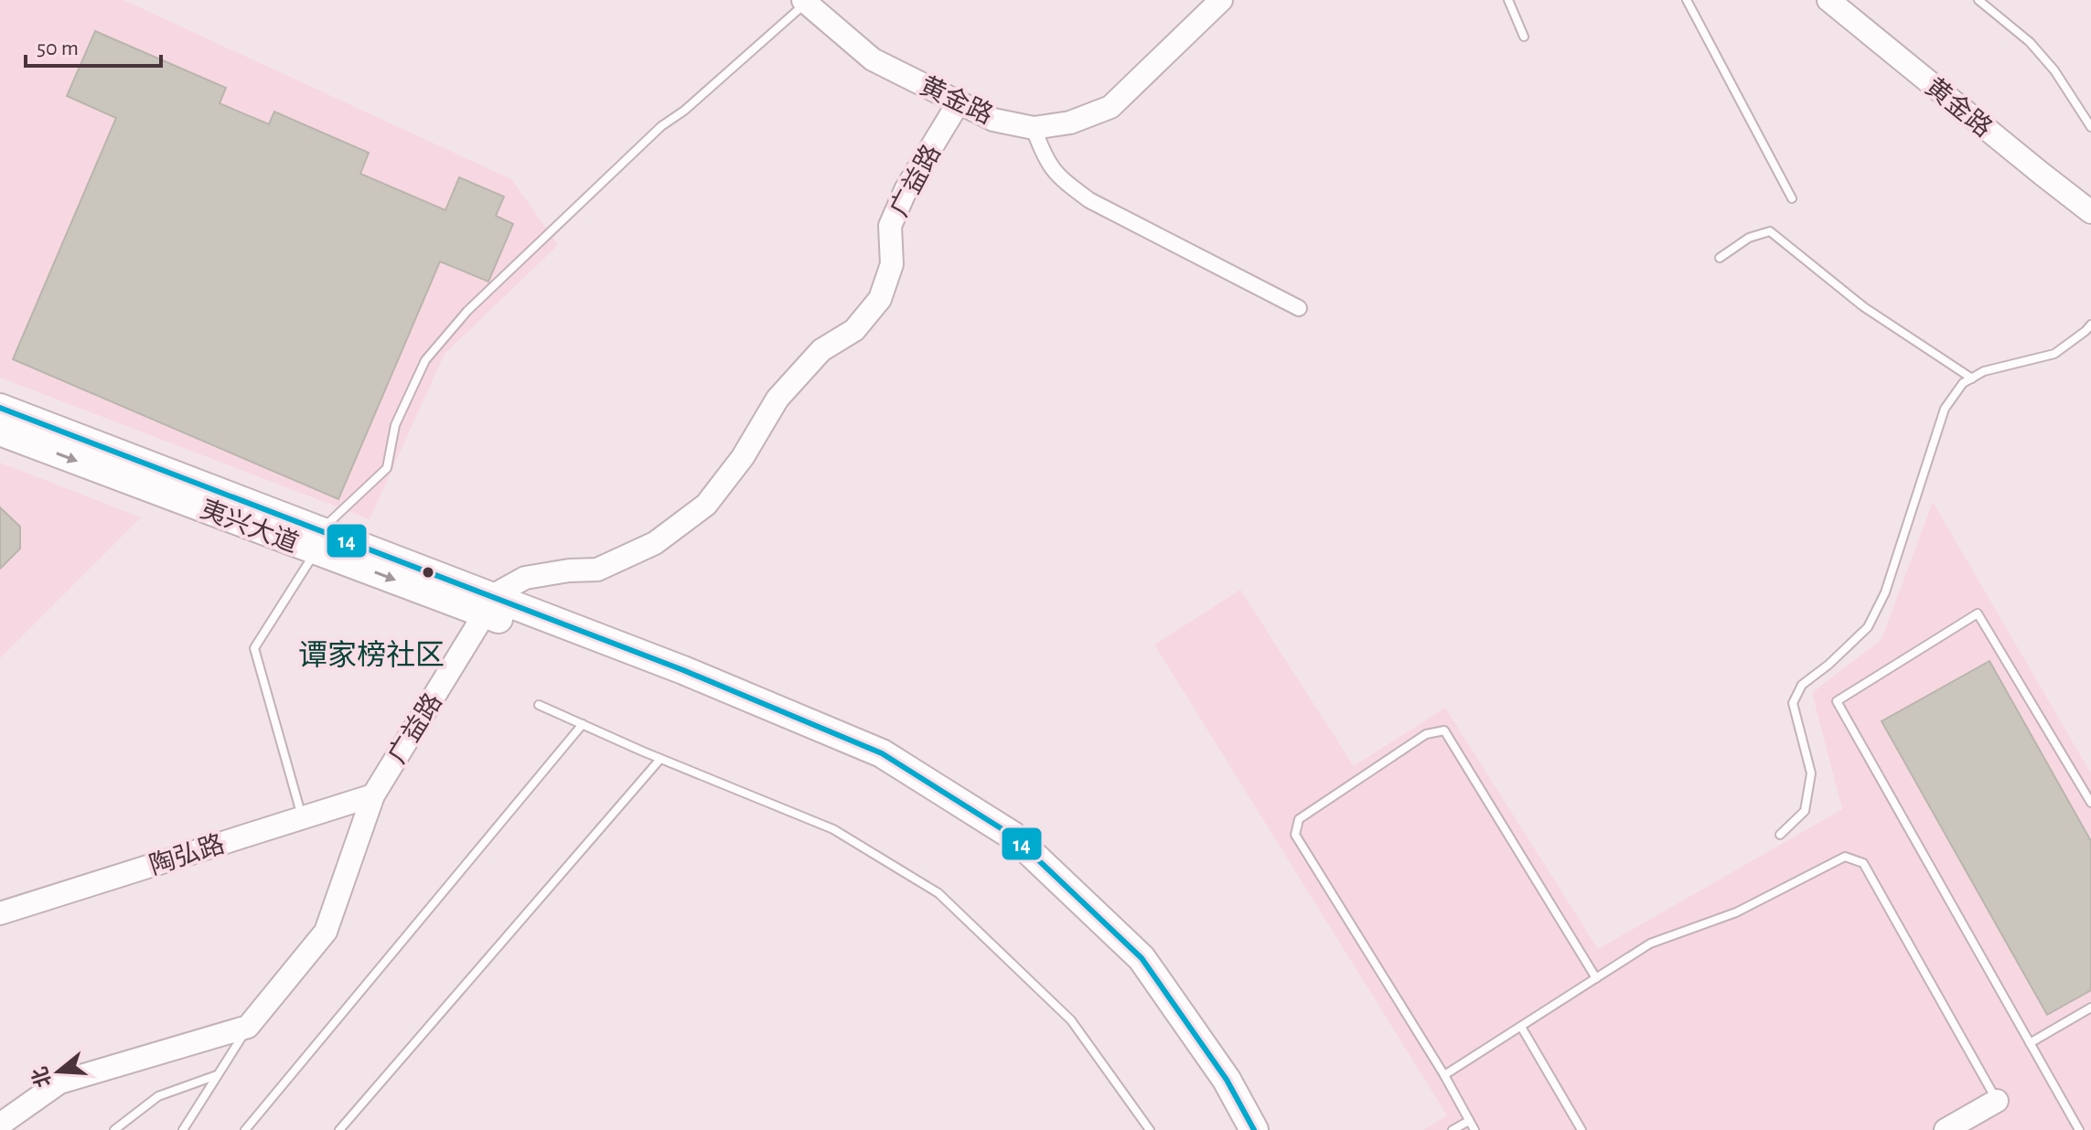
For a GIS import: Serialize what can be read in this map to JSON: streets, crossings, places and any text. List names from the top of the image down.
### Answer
{
  "streets": {
    "highway": ["夷兴大道"],
    "street": ["黄金路", "广益路", "陶弘路"]
  },
  "crossings": [
    ["黄金路", "广益路"],
    ["广益路", "夷兴大道"],
    ["广益路", "陶弘路"]
  ],
  "districts": ["谭家榜社区"],
  "lines": ["transit line 14"],
  "scale_bar": "50 m",
  "north": "left"
}
